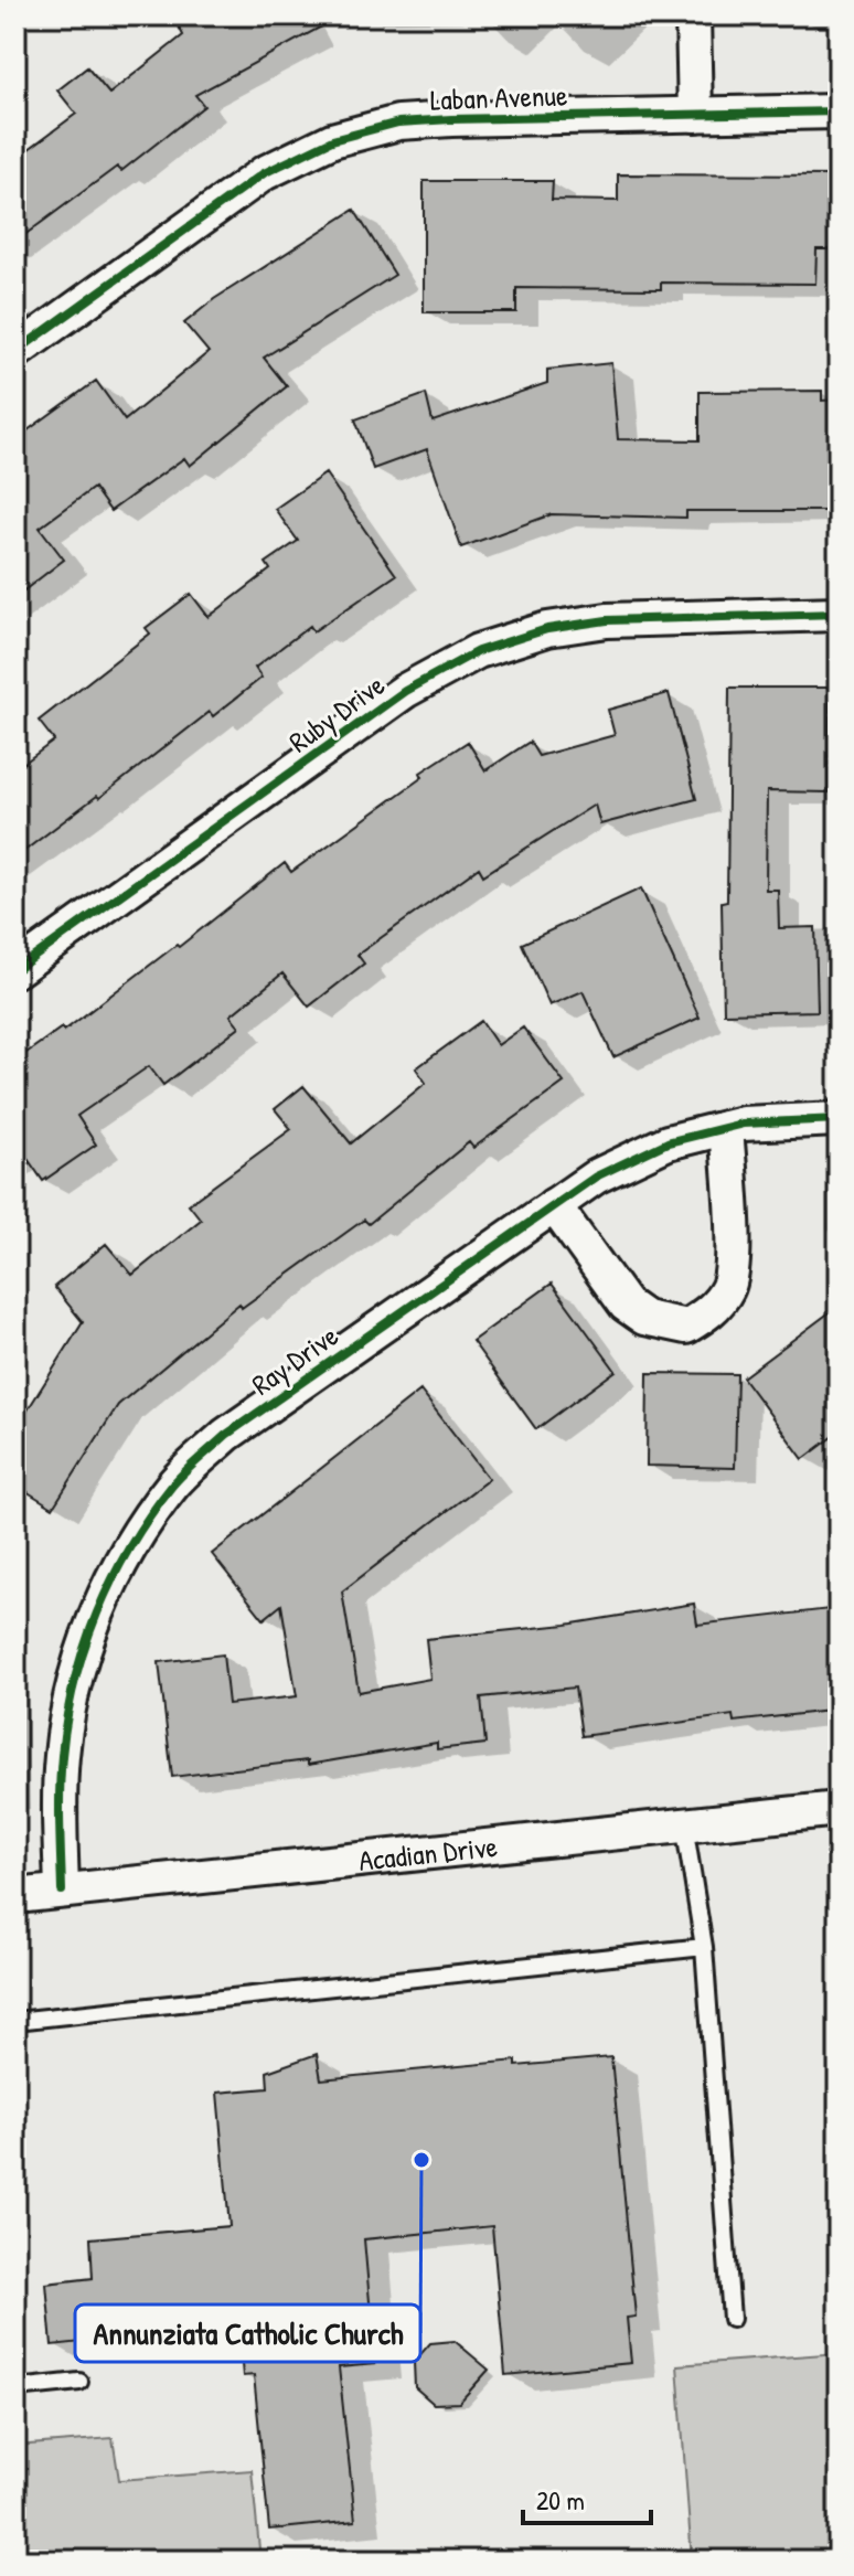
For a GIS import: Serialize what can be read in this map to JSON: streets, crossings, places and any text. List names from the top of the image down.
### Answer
{
  "streets": {
    "street": [
      "Laban Avenue",
      "Ruby Drive",
      "Ray Drive",
      "Acadian Drive"
    ]
  },
  "crossings": [
    ["Ray Drive", "Acadian Drive"]
  ],
  "places": ["Annunziata Catholic Church"],
  "scale_bar": "20 m"
}
